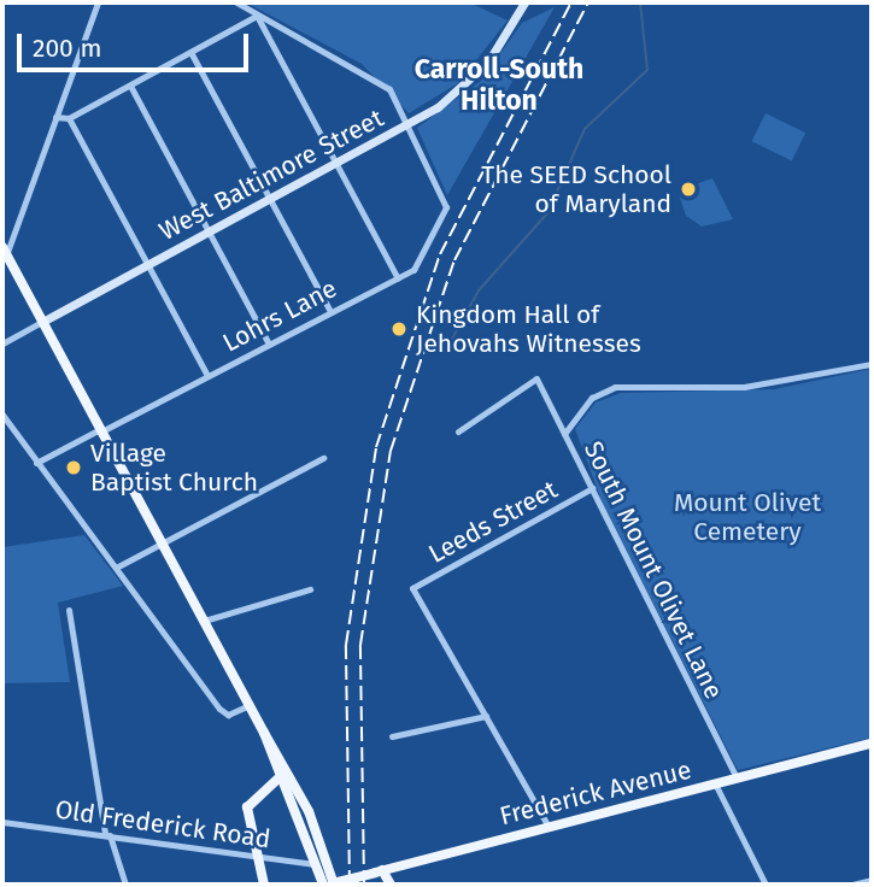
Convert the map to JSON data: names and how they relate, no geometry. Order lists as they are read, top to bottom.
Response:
{
  "streets": {
    "main road": ["West Baltimore Street", "Frederick Avenue"],
    "street": [
      "Lohrs Lane",
      "Leeds Street",
      "South Mount Olivet Lane",
      "Old Frederick Road"
    ]
  },
  "crossings": [
    ["West Baltimore Street", "Lohrs Lane"],
    ["Leeds Street", "South Mount Olivet Lane"],
    ["South Mount Olivet Lane", "Frederick Avenue"]
  ],
  "districts": ["Carroll-South Hilton"],
  "parks": ["Mount Olivet Cemetery"],
  "places": ["The SEED School of Maryland", "Kingdom Hall of Jehovahs Witnesses", "Village Baptist Church"],
  "scale_bar": "200 m"
}
